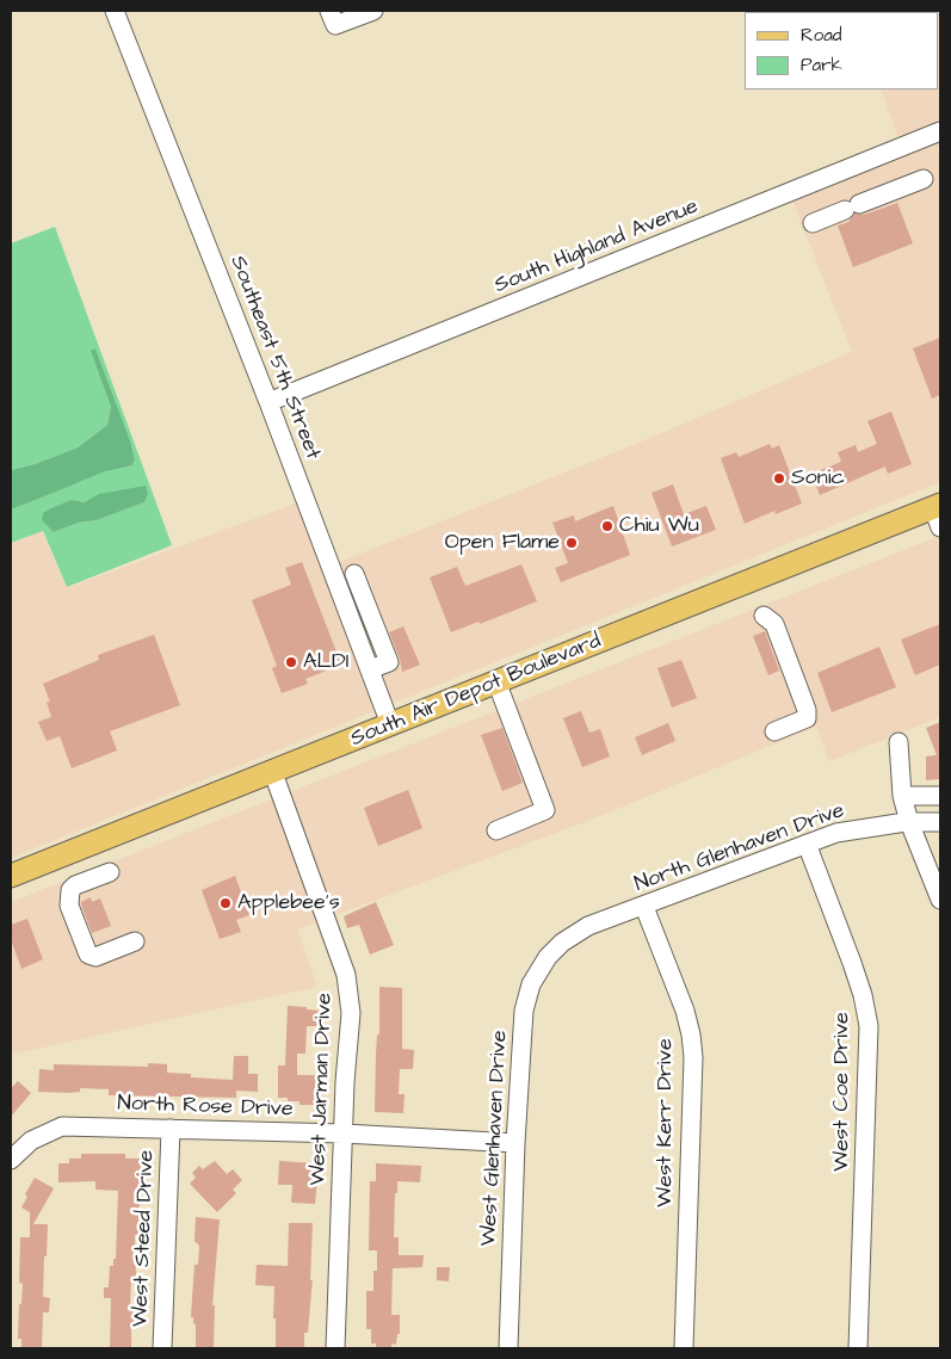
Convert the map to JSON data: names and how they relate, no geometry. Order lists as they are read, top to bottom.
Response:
{
  "streets": {
    "main road": ["South Air Depot Boulevard"],
    "street": [
      "South Highland Avenue",
      "Southeast 5th Street",
      "North Glenhaven Drive",
      "West Jarman Drive",
      "West Coe Drive",
      "North Rose Drive",
      "West Kerr Drive",
      "West Glenhaven Drive",
      "West Steed Drive"
    ]
  },
  "crossings": [
    ["South Highland Avenue", "Southeast 5th Street"],
    ["Southeast 5th Street", "South Air Depot Boulevard"],
    ["South Air Depot Boulevard", "West Jarman Drive"],
    ["North Glenhaven Drive", "West Coe Drive"],
    ["North Glenhaven Drive", "West Kerr Drive"],
    ["North Glenhaven Drive", "West Glenhaven Drive"],
    ["West Jarman Drive", "North Rose Drive"],
    ["North Rose Drive", "West Glenhaven Drive"],
    ["North Rose Drive", "West Steed Drive"]
  ],
  "places": [
    "Sonic",
    "Chiu Wu",
    "Open Flame",
    "ALDI",
    "Applebee's"
  ],
  "legend": ["Road", "Park"]
}
